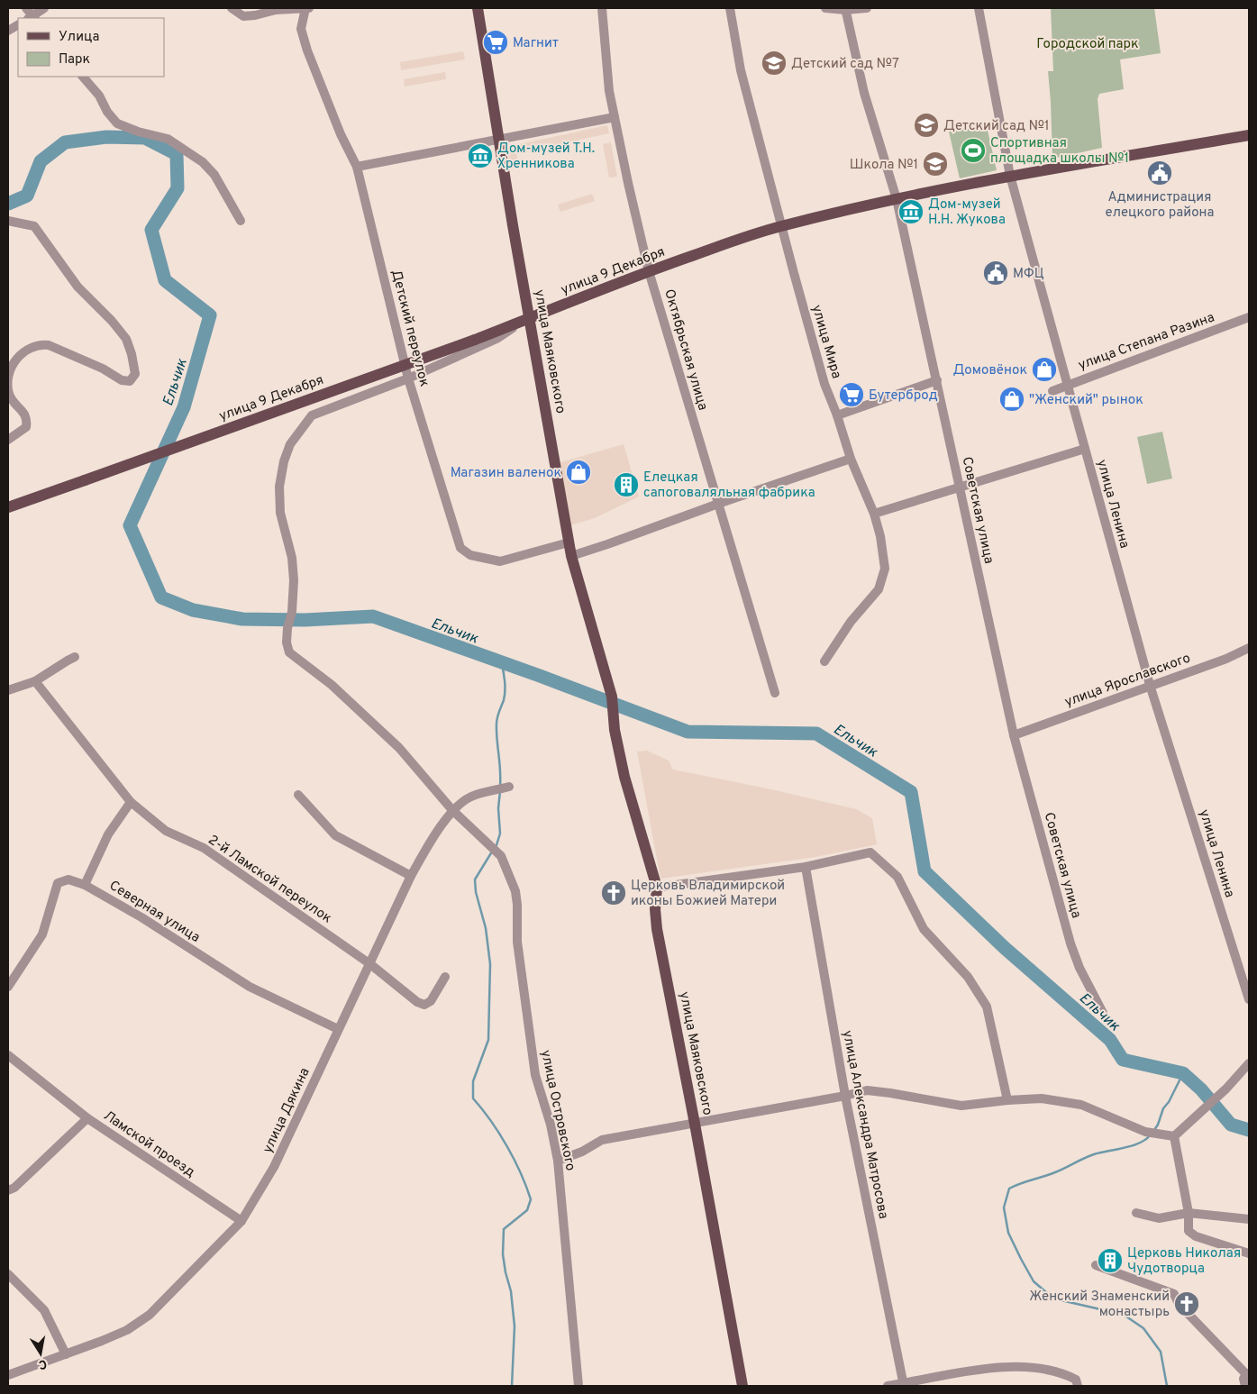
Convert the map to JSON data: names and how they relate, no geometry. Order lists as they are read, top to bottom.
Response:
{
  "streets": {
    "main road": ["улица 9 Декабря", "улица Маяковского"],
    "street": [
      "Детский переулок",
      "улица Степана Разина",
      "улица Мира",
      "Октябрьская улица",
      "улица Ленина",
      "Советская улица",
      "улица Ярославского",
      "2-й Ламской переулок",
      "Северная улица",
      "улица Дякина",
      "улица Островского",
      "улица Александра Матросова",
      "Ламской проезд"
    ]
  },
  "crossings": [
    ["улица 9 Декабря", "улица Мира"],
    ["улица 9 Декабря", "Октябрьская улица"],
    ["улица 9 Декабря", "улица Маяковского"],
    ["улица 9 Декабря", "улица Ленина"],
    ["улица 9 Декабря", "Советская улица"],
    ["улица 9 Декабря", "улица Островского"],
    ["Детский переулок", "улица Маяковского"],
    ["Детский переулок", "улица Островского"],
    ["улица Степана Разина", "улица Ленина"],
    ["улица Маяковского", "улица Островского"],
    ["улица Ленина", "улица Ярославского"],
    ["Советская улица", "улица Ярославского"],
    ["2-й Ламской переулок", "улица Дякина"],
    ["Северная улица", "улица Дякина"],
    ["улица Дякина", "улица Островского"],
    ["улица Дякина", "Ламской проезд"]
  ],
  "water": ["Ельчик"],
  "parks": ["Городской парк"],
  "places": {
    "supermarket": ["Магнит", "Бутерброд"],
    "school or university": ["Детский сад №7", "Детский сад №1", "Школа №1"],
    "sports": ["Спортивная площадка школы №1"],
    "museum": ["Дом-музей Т.Н. Хренникова", "Дом-музей Н.Н. Жукова"],
    "public building": ["Администрация елецкого района", "МФЦ"],
    "shop": ["Домовёнок", "\"Женский\" рынок", "Магазин валенок"],
    "building": ["Елецкая сапоговаляльная фабрика", "Церковь Николая Чудотворца"],
    "church": ["Церковь Владимирской иконы Божией Матери", "Женский Знаменский монастырь"]
  },
  "legend": ["Улица", "Парк"],
  "north": "bottom"
}
